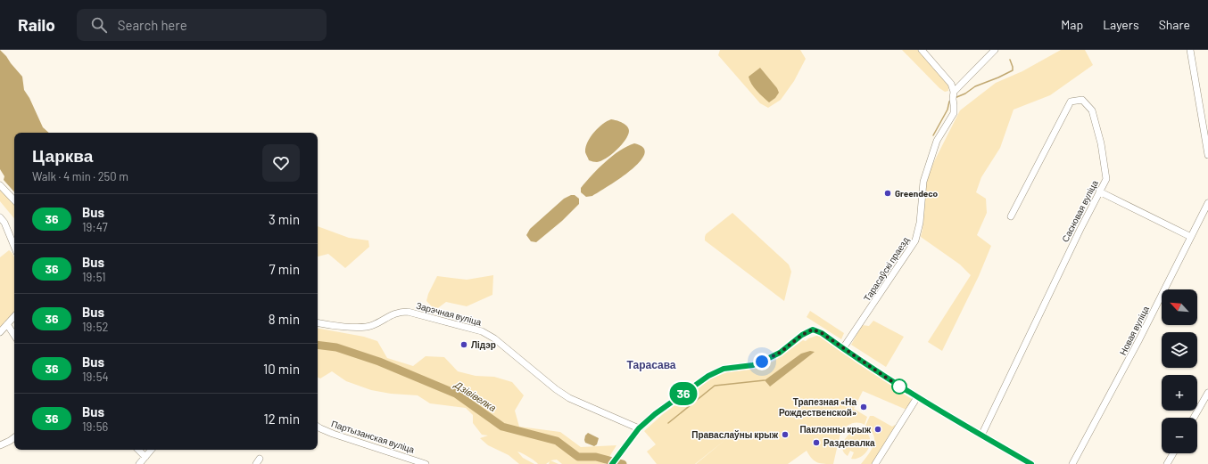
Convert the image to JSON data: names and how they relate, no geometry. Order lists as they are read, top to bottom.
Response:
{
  "streets": {
    "street": [
      "Сасновая вуліца",
      "Тарасаўскі праезд",
      "Зарэчная вуліца",
      "Новая вуліца",
      "Партызанская вуліца"
    ]
  },
  "districts": ["Тарасава"],
  "water": ["Дзівівелка"],
  "places": [
    "Greendeco",
    "Лідэр",
    "Трапезная «На Рождественской»",
    "Паклонны крыж",
    "Праваслаўны крыж",
    "Раздевалка"
  ],
  "lines": ["bus line 36"],
  "north": "top left",
  "page": {
    "header": "Railo",
    "search": "Search here",
    "nav": ["Map", "Layers", "Share"],
    "on_map": "36",
    "heading": ["Царква", "Walk · 4 min · 250 m"],
    "list": [
      {
        "mark": "36",
        "name": "Bus",
        "note": "19:47",
        "value": "3 min"
      },
      {
        "mark": "36",
        "name": "Bus",
        "note": "19:51",
        "value": "7 min"
      },
      {
        "mark": "36",
        "name": "Bus",
        "note": "19:52",
        "value": "8 min"
      },
      {
        "mark": "36",
        "name": "Bus",
        "note": "19:54",
        "value": "10 min"
      },
      {
        "mark": "36",
        "name": "Bus",
        "note": "19:56",
        "value": "12 min"
      }
    ],
    "map_buttons": ["+", "−"]
  }
}
